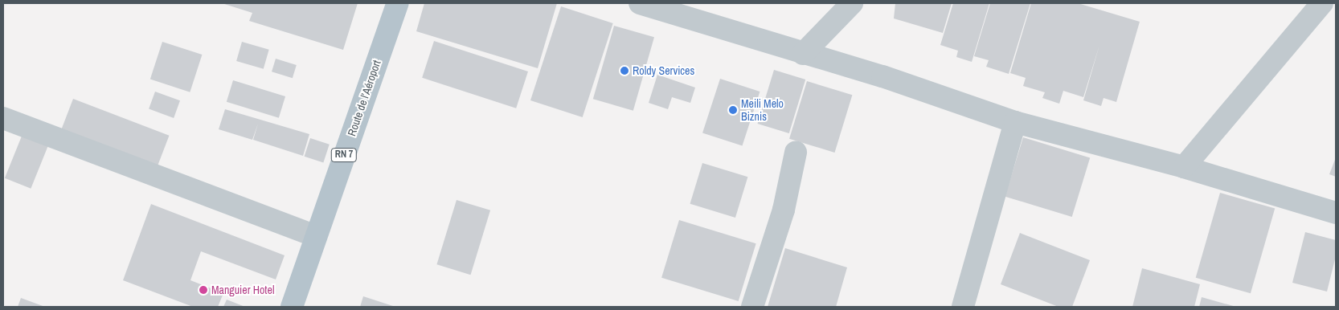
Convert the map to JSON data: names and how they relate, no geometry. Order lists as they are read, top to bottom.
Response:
{
  "streets": {
    "main road": ["Route de l’Aéroport", "RN 7"]
  },
  "places": ["Roldy Services", "Meili Melo Biznis", "Manguier Hotel"]
}
